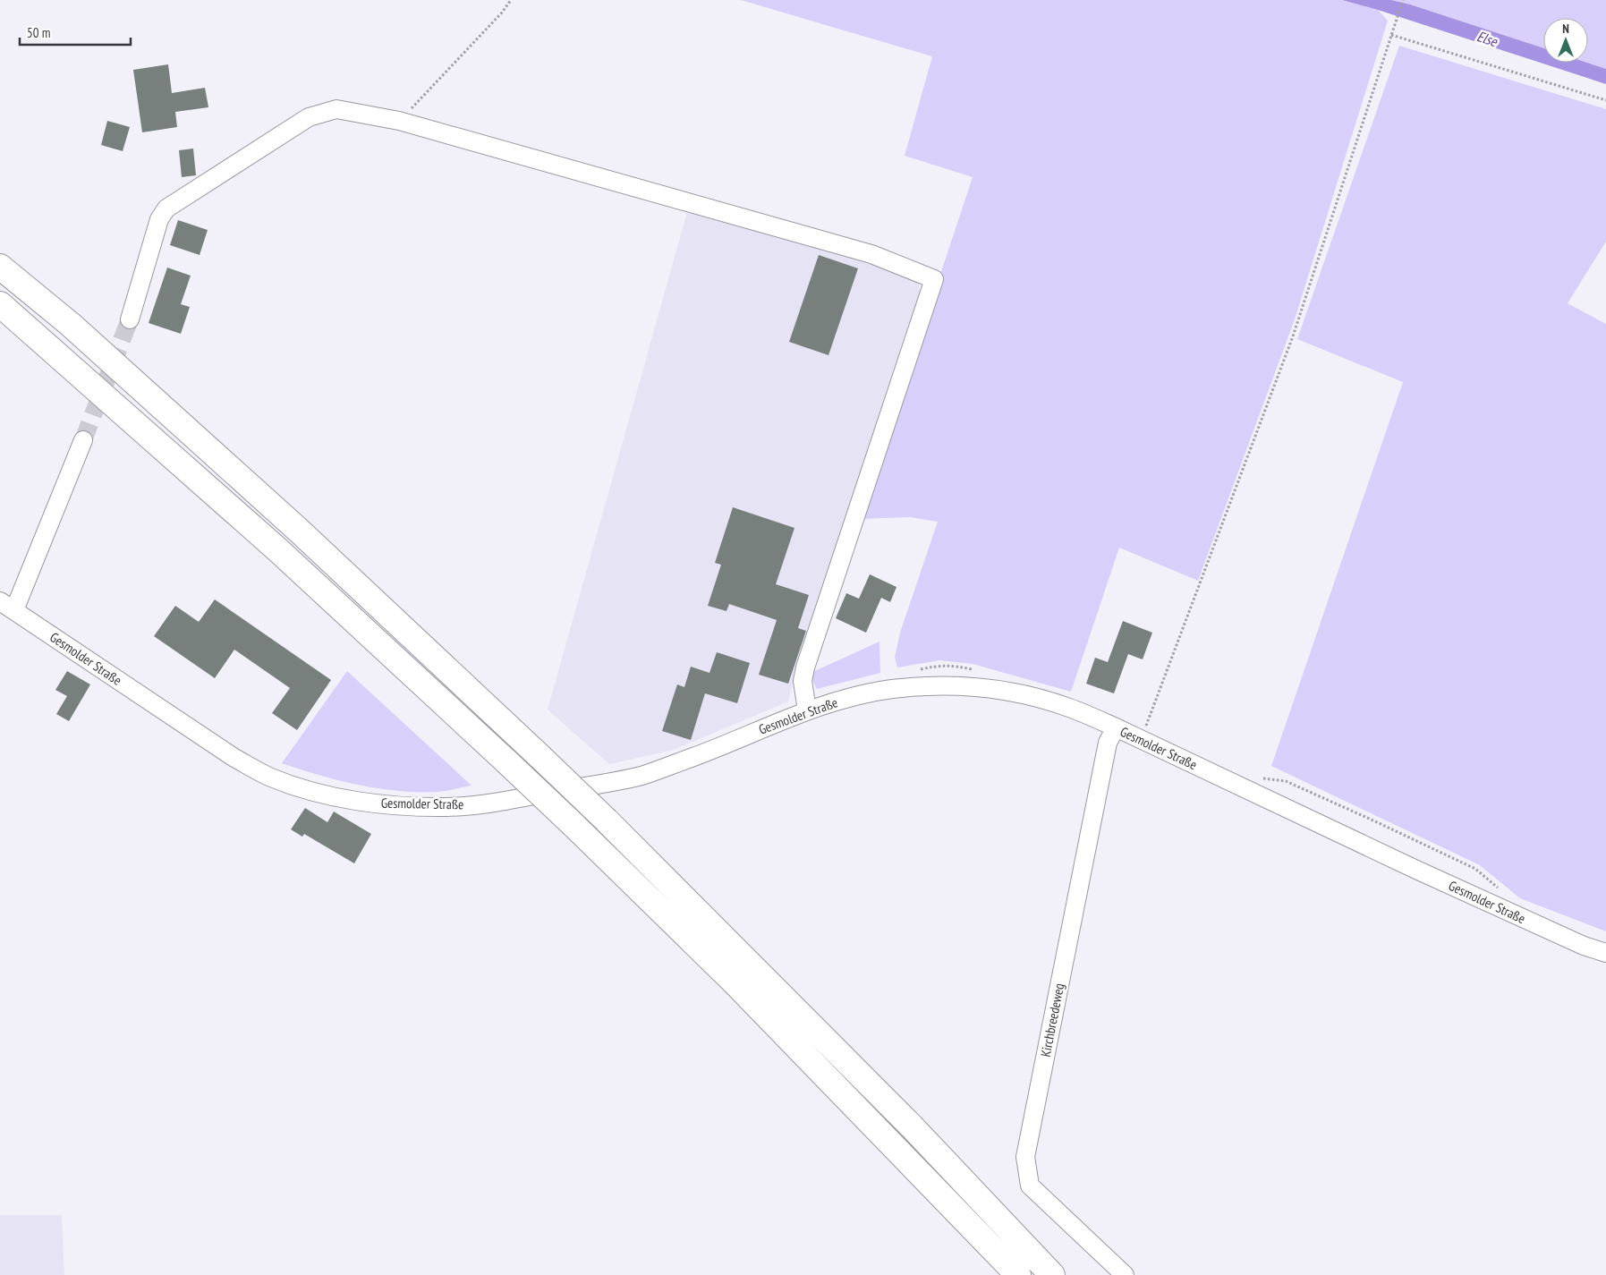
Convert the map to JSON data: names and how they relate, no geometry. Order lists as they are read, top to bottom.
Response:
{
  "streets": {
    "street": ["Gesmolder Straße", "Kirchbreedeweg"]
  },
  "crossings": [
    ["Gesmolder Straße", "Kirchbreedeweg"]
  ],
  "water": ["Else"],
  "scale_bar": "50 m",
  "north": "top"
}
